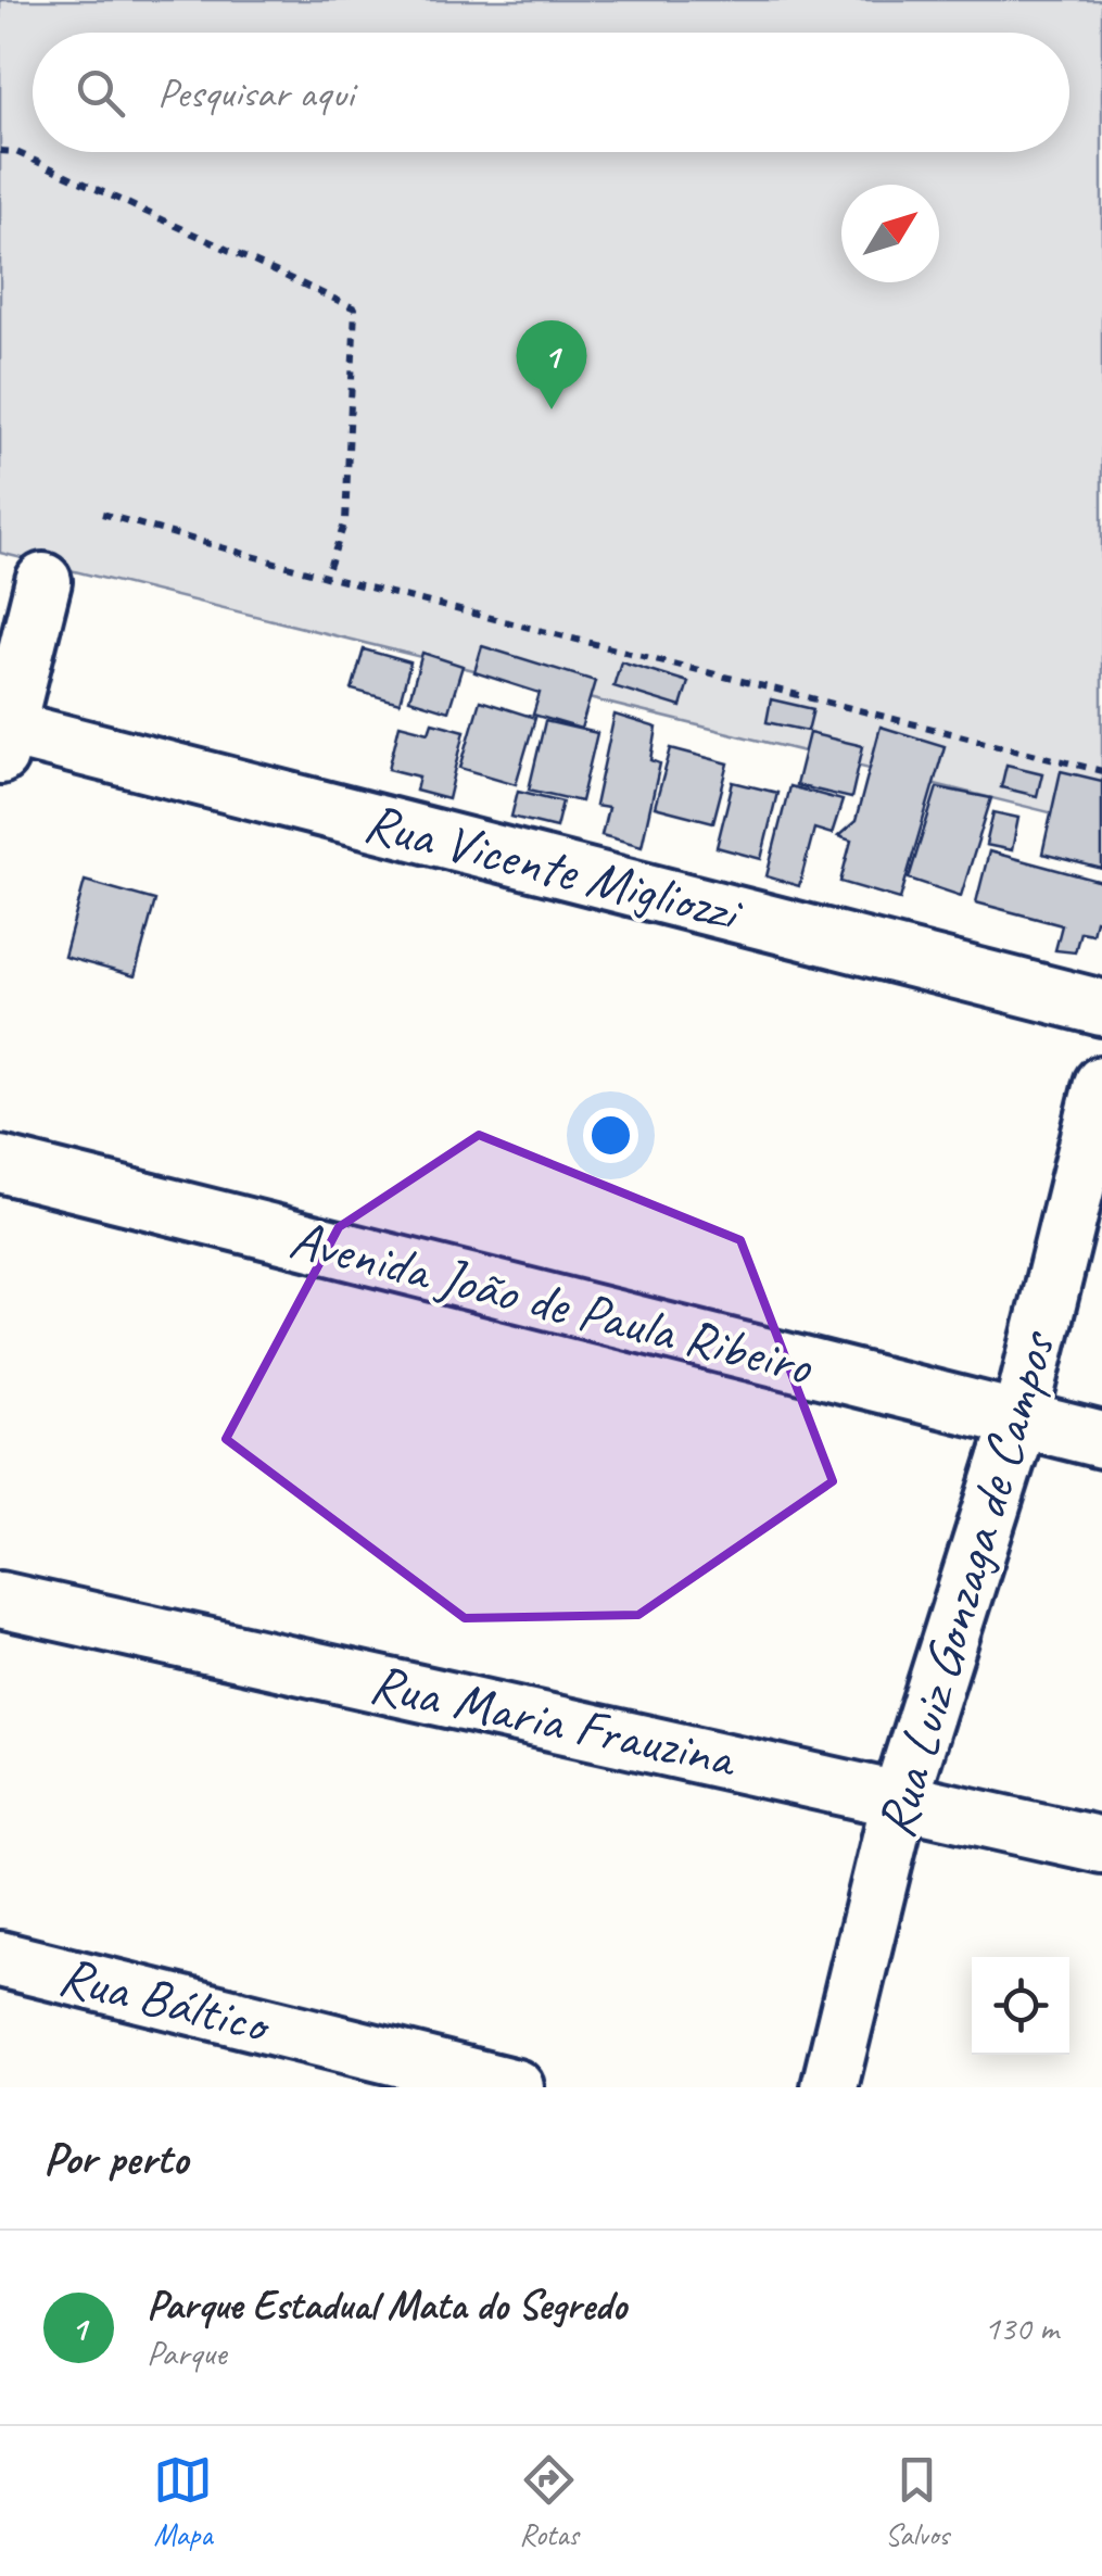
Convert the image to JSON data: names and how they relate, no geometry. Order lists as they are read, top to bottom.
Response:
{
  "streets": {
    "street": [
      "Rua Vicente Migliozzi",
      "Avenida João de Paula Ribeiro",
      "Rua Luiz Gonzaga de Campos",
      "Rua Maria Frauzina",
      "Rua Báltico"
    ]
  },
  "crossings": [
    ["Avenida João de Paula Ribeiro", "Rua Luiz Gonzaga de Campos"],
    ["Rua Luiz Gonzaga de Campos", "Rua Maria Frauzina"]
  ],
  "north": "top right",
  "page": {
    "search": "Pesquisar aqui",
    "pins": "1",
    "heading": "Por perto",
    "list": [
      {
        "mark": "1",
        "name": "Parque Estadual Mata do Segredo",
        "note": "Parque",
        "value": "130 m"
      }
    ],
    "nav": ["Mapa", "Rotas", "Salvos"]
  }
}
